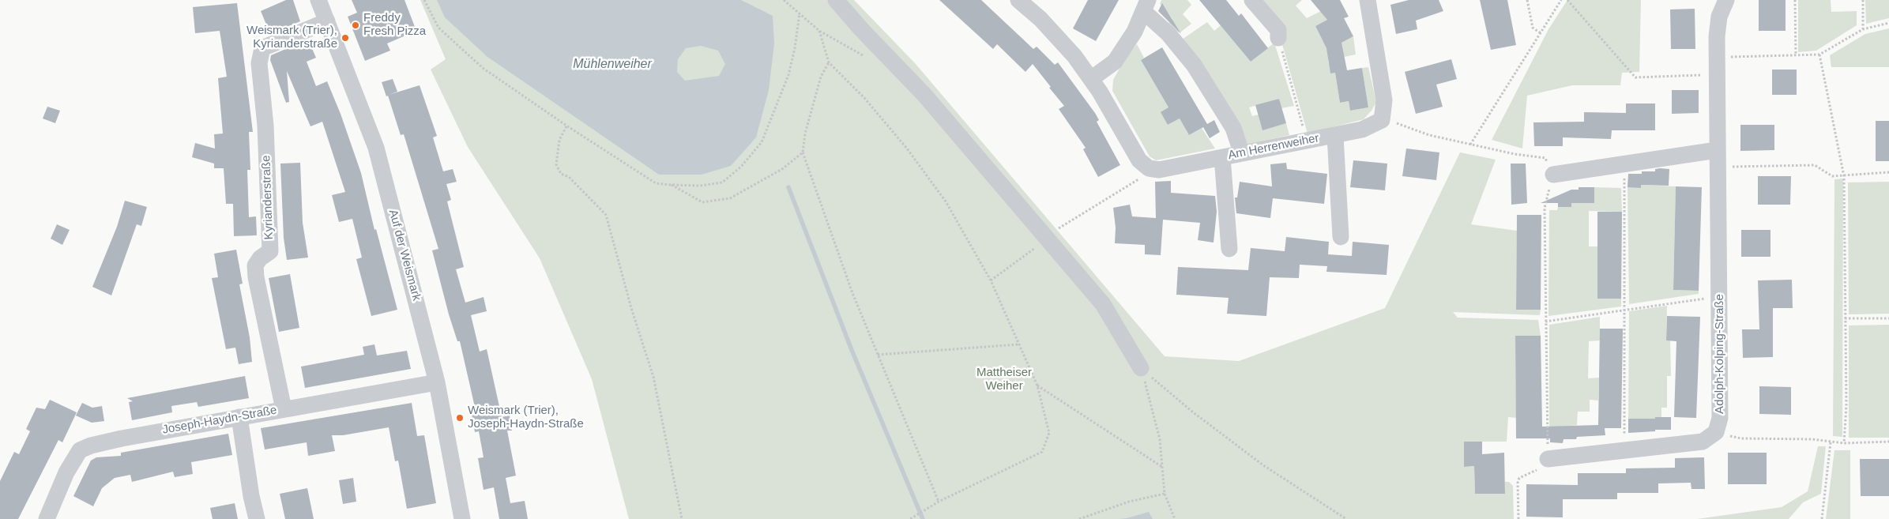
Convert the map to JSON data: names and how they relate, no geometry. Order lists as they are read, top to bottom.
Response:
{
  "streets": {
    "street": [
      "Am Herrenweiher",
      "Kyrianderstraße",
      "Auf der Weismark",
      "Adolph-Kolping-Straße",
      "Joseph-Haydn-Straße"
    ]
  },
  "crossings": [
    ["Kyrianderstraße", "Auf der Weismark"],
    ["Kyrianderstraße", "Joseph-Haydn-Straße"],
    ["Auf der Weismark", "Joseph-Haydn-Straße"]
  ],
  "water": ["Mühlenweiher"],
  "parks": ["Mattheiser Weiher"],
  "places": ["Freddy Fresh Pizza", "Weismark (Trier), Kyrianderstraße", "Weismark (Trier), Joseph-Haydn-Straße"]
}
